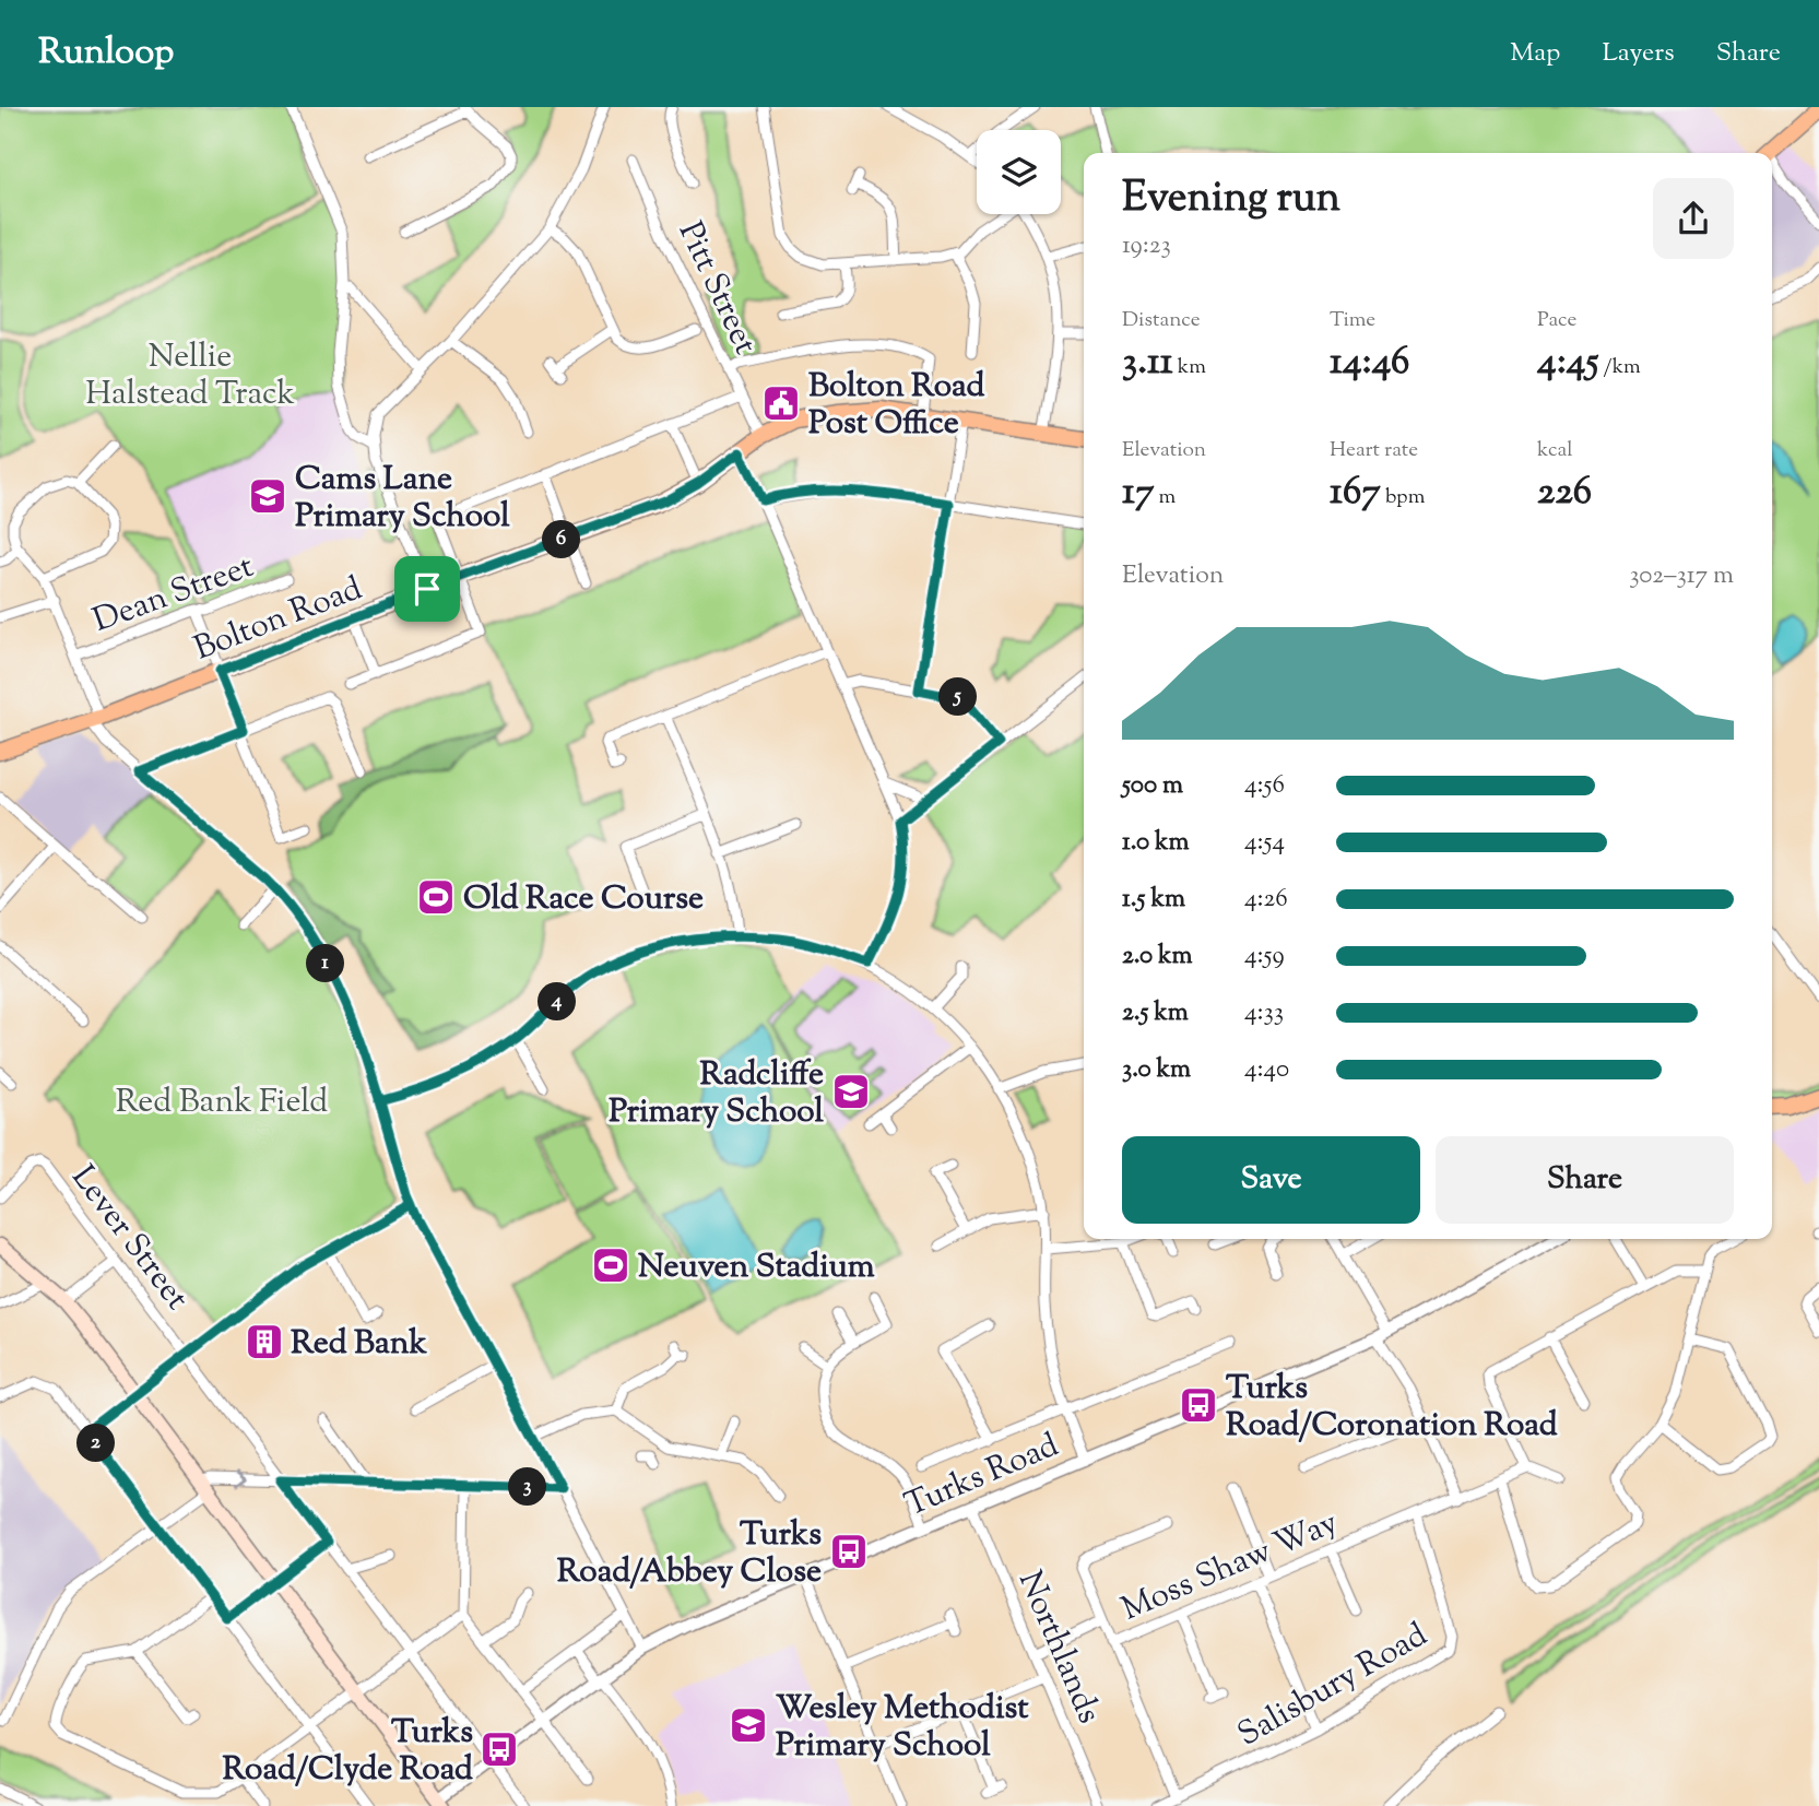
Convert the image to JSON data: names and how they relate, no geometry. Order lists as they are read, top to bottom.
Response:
{
  "streets": {
    "main road": ["Bolton Road"],
    "street": [
      "Pitt Street",
      "Dean Street",
      "Lever Street",
      "Turks Road",
      "Moss Shaw Way",
      "Northlands",
      "Salisbury Road"
    ]
  },
  "crossings": [
    ["Pitt Street", "Bolton Road"],
    ["Lever Street", "Turks Road"],
    ["Turks Road", "Northlands"],
    ["Moss Shaw Way", "Northlands"],
    ["Moss Shaw Way", "Salisbury Road"]
  ],
  "parks": ["Nellie Halstead Track", "Red Bank Field"],
  "places": {
    "public building": ["Bolton Road Post Office"],
    "school or university": ["Cams Lane Primary School", "Radcliffe Primary School", "Wesley Methodist Primary School"],
    "sports": ["Old Race Course", "Neuven Stadium"],
    "building": ["Red Bank"],
    "bus stop": ["Turks Road/Coronation Road", "Turks Road/Abbey Close", "Turks Road/Clyde Road"]
  },
  "page": {
    "header": "Runloop",
    "nav": ["Map", "Layers", "Share"],
    "heading": ["Evening run", "19:23"],
    "stats": [
      ["Distance", "3.11 km"],
      ["Time", "14:46"],
      ["Pace", "4:45 /km"],
      ["Elevation", "17 m"],
      ["Heart rate", "167 bpm"],
      ["kcal", "226"]
    ],
    "pins": [
      "6",
      "5",
      "1",
      "4",
      "2",
      "3"
    ],
    "chart": ["Elevation", "302–317 m"],
    "list": [
      {
        "name": "500 m",
        "note": "4:56"
      },
      {
        "name": "1.0 km",
        "note": "4:54"
      },
      {
        "name": "1.5 km",
        "note": "4:26"
      },
      {
        "name": "2.0 km",
        "note": "4:59"
      },
      {
        "name": "2.5 km",
        "note": "4:33"
      },
      {
        "name": "3.0 km",
        "note": "4:40"
      }
    ],
    "buttons": ["Save", "Share"]
  }
}
